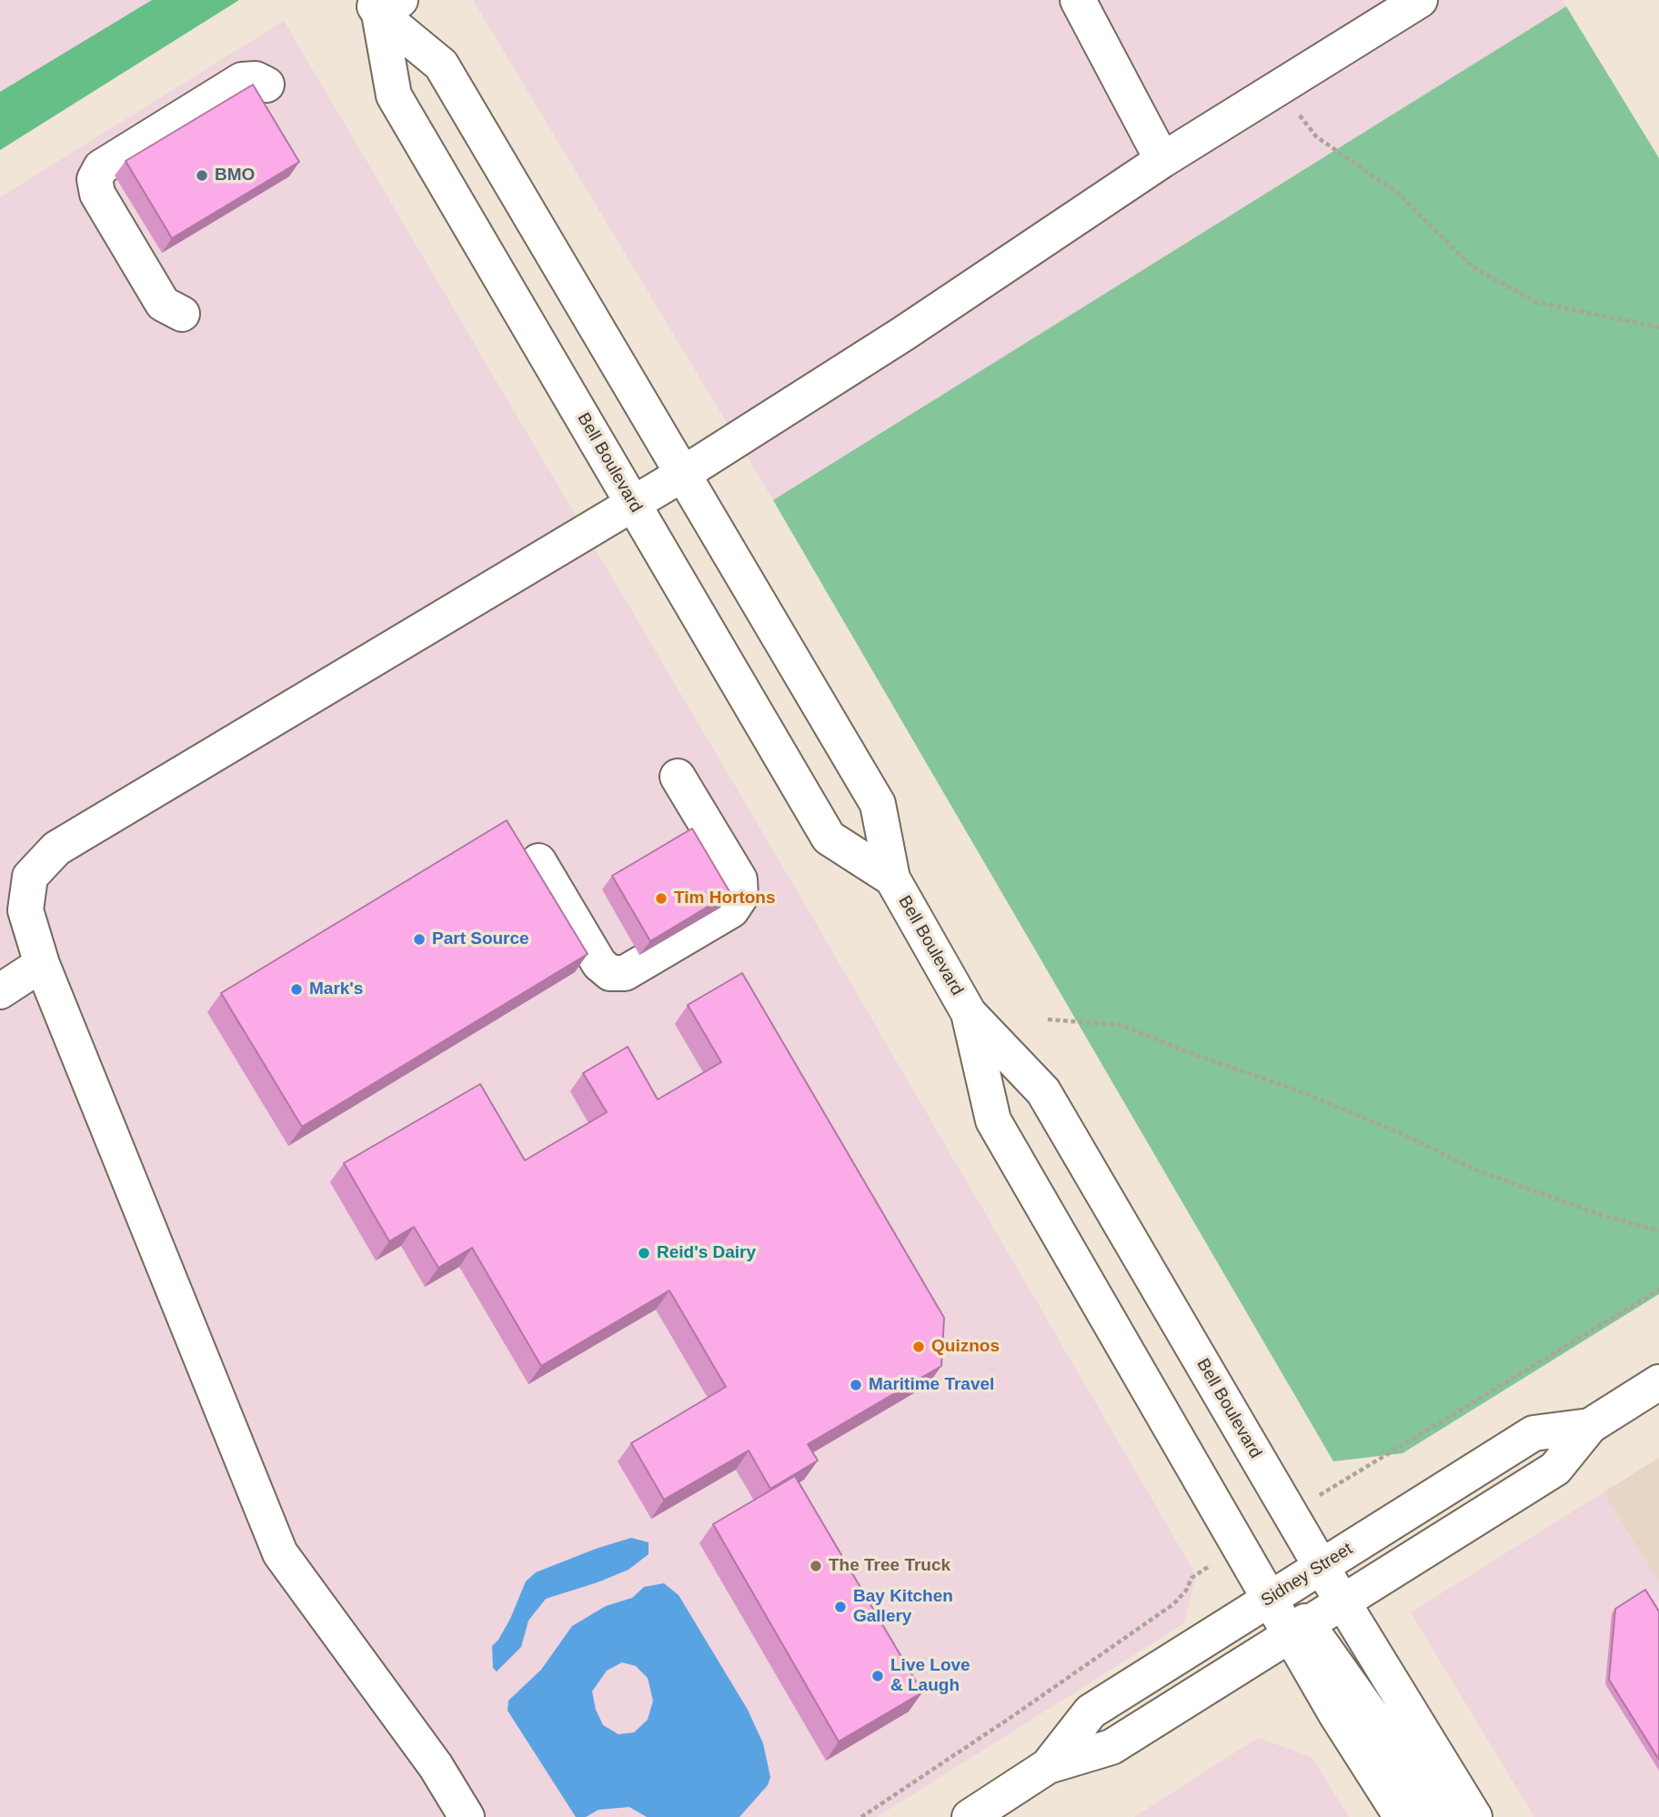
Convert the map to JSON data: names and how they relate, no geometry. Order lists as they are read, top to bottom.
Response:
{
  "streets": {
    "main road": ["Bell Boulevard", "Sidney Street"]
  },
  "crossings": [
    ["Bell Boulevard", "Sidney Street"]
  ],
  "places": [
    "BMO",
    "Tim Hortons",
    "Part Source",
    "Mark's",
    "Reid's Dairy",
    "Quiznos",
    "Maritime Travel",
    "The Tree Truck",
    "Bay Kitchen Gallery",
    "Live Love & Laugh"
  ]
}
